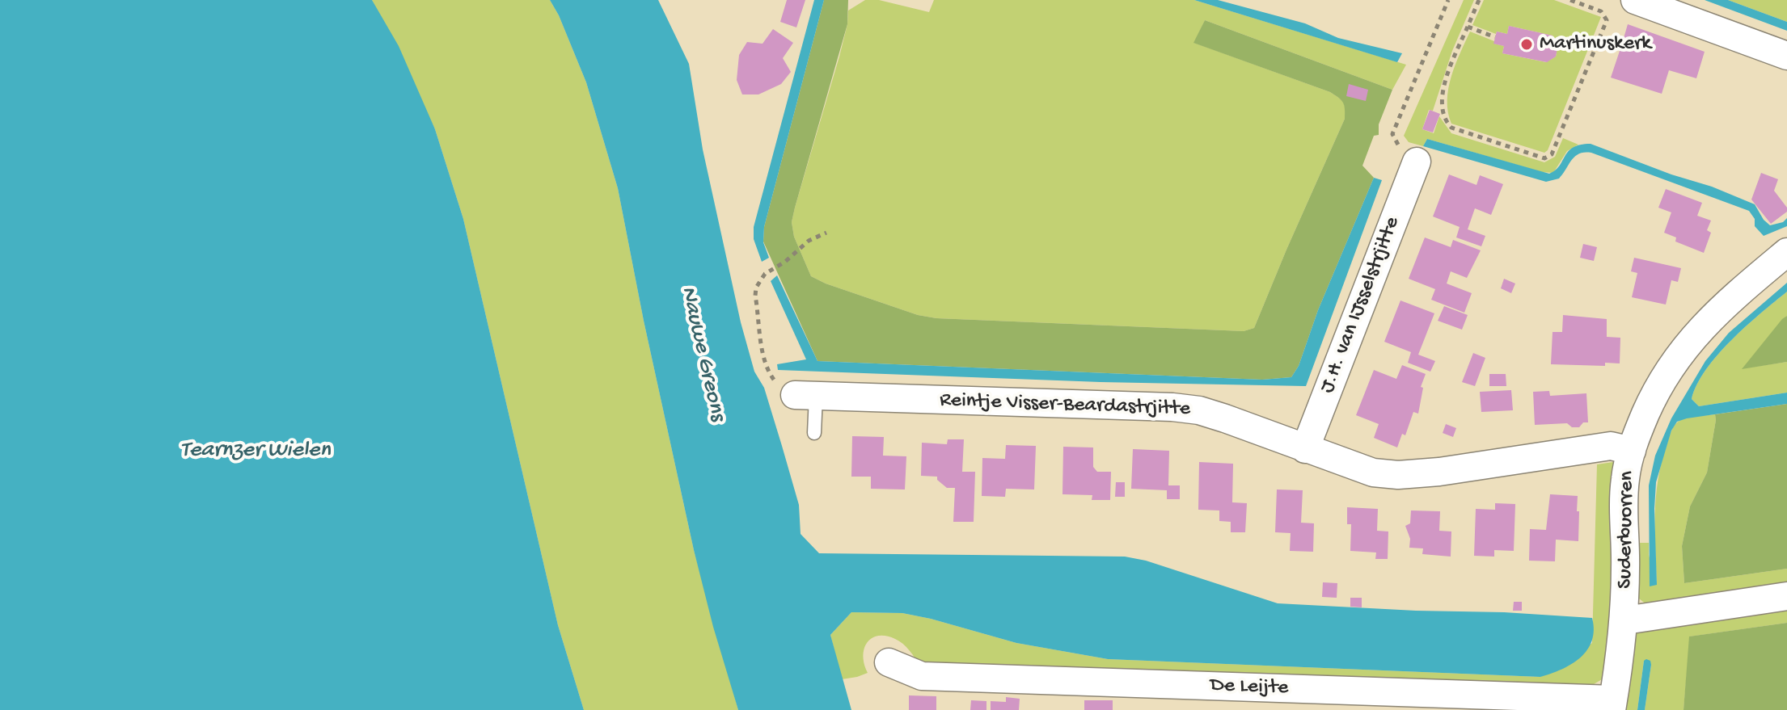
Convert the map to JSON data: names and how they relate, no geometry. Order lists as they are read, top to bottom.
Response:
{
  "streets": {
    "street": [
      "J.H. van IJsselstrjitte",
      "Reintje Visser-Beardastrjitte",
      "Suderbuorren",
      "De Leijte"
    ]
  },
  "crossings": [
    ["J.H. van IJsselstrjitte", "Reintje Visser-Beardastrjitte"],
    ["Reintje Visser-Beardastrjitte", "Suderbuorren"],
    ["Suderbuorren", "De Leijte"]
  ],
  "water": ["Nauwe Greons", "Tearnzer Wielen"],
  "places": ["Martinuskerk"]
}
